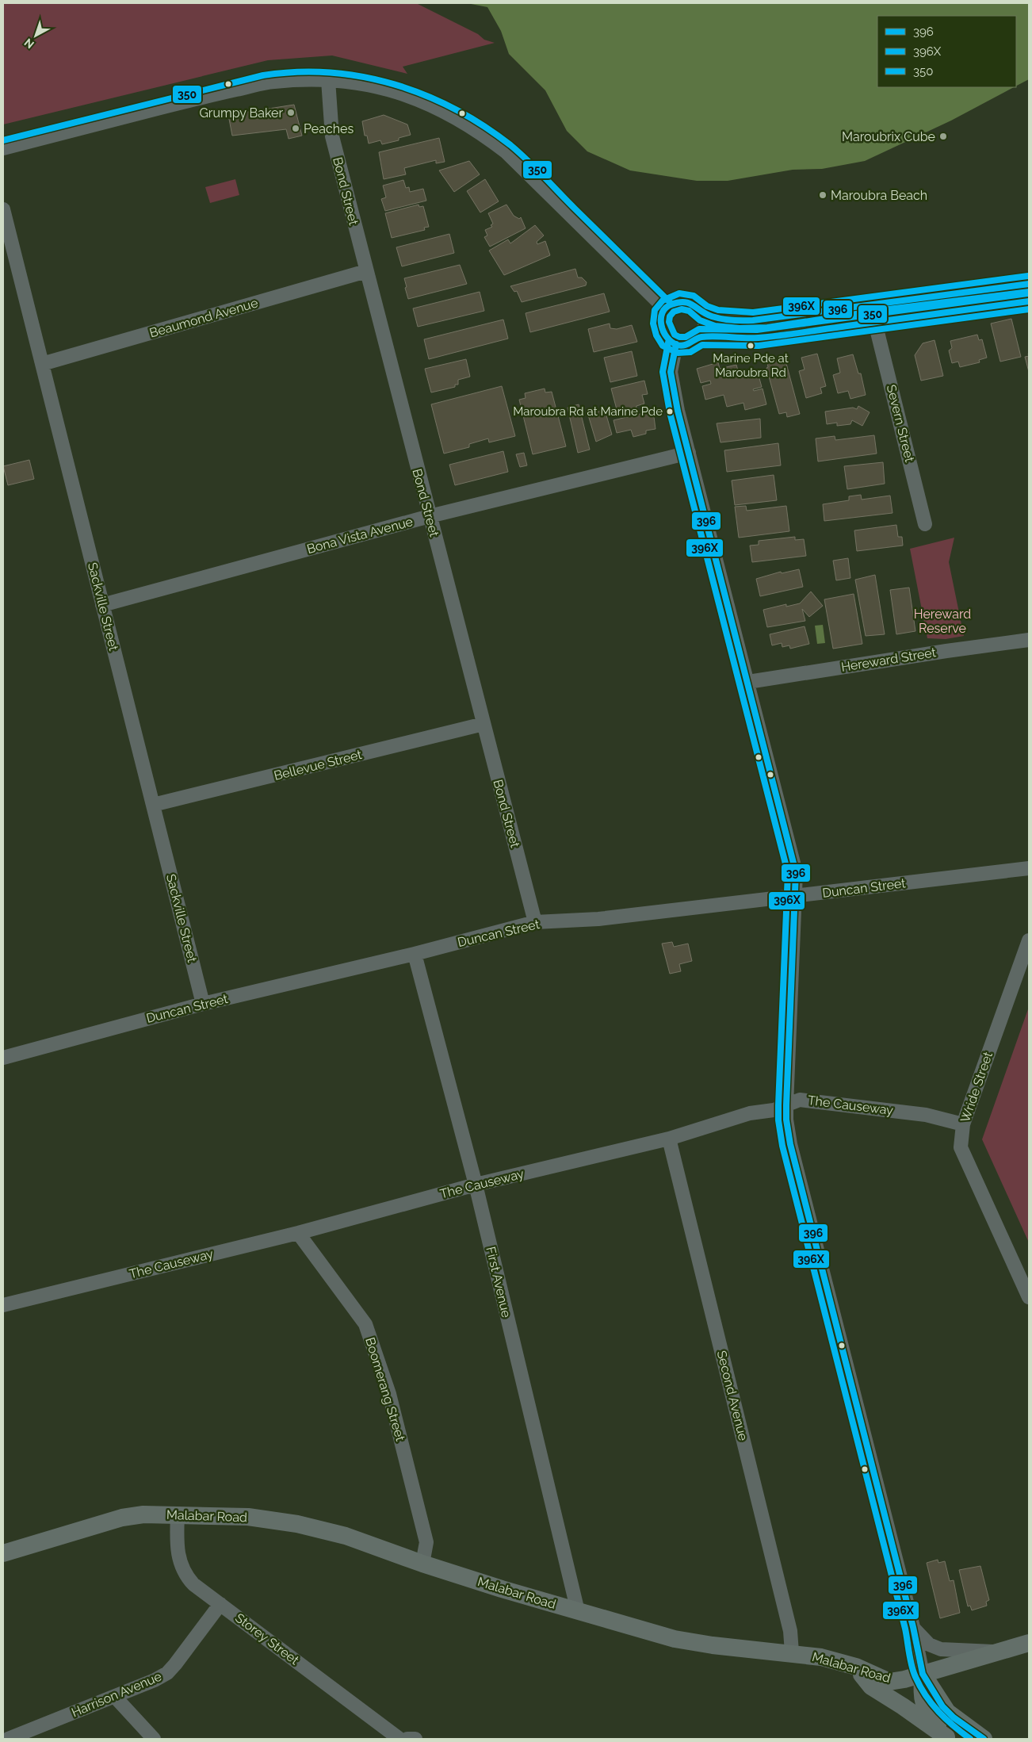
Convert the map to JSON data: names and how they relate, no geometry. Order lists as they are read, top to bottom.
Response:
{
  "streets": {
    "main road": ["Malabar Road"],
    "street": [
      "Bond Street",
      "Beaumond Avenue",
      "Severn Street",
      "Bona Vista Avenue",
      "Sackville Street",
      "Hereward Street",
      "Bellevue Street",
      "Duncan Street",
      "Wride Street",
      "The Causeway",
      "First Avenue",
      "Boomerang Street",
      "Second Avenue",
      "Storey Street",
      "Harrison Avenue"
    ]
  },
  "crossings": [
    ["Bond Street", "Beaumond Avenue"],
    ["Bond Street", "Bona Vista Avenue"],
    ["Bond Street", "Bellevue Street"],
    ["Bond Street", "Duncan Street"],
    ["Beaumond Avenue", "Sackville Street"],
    ["Bona Vista Avenue", "Sackville Street"],
    ["Sackville Street", "Bellevue Street"],
    ["Sackville Street", "Duncan Street"],
    ["Duncan Street", "First Avenue"],
    ["Wride Street", "The Causeway"],
    ["The Causeway", "First Avenue"],
    ["The Causeway", "Boomerang Street"],
    ["The Causeway", "Second Avenue"],
    ["First Avenue", "Malabar Road"],
    ["Boomerang Street", "Malabar Road"],
    ["Second Avenue", "Malabar Road"],
    ["Malabar Road", "Storey Street"],
    ["Storey Street", "Harrison Avenue"]
  ],
  "parks": ["Hereward Reserve"],
  "places": [
    "Grumpy Baker",
    "Peaches",
    "Maroubrix Cube",
    "Maroubra Beach",
    "Marine Pde at Maroubra Rd",
    "Maroubra Rd at Marine Pde"
  ],
  "lines": ["transit line 350", "transit line 396X", "transit line 396"],
  "legend": ["396", "396X", "350"],
  "north": "bottom left"
}
